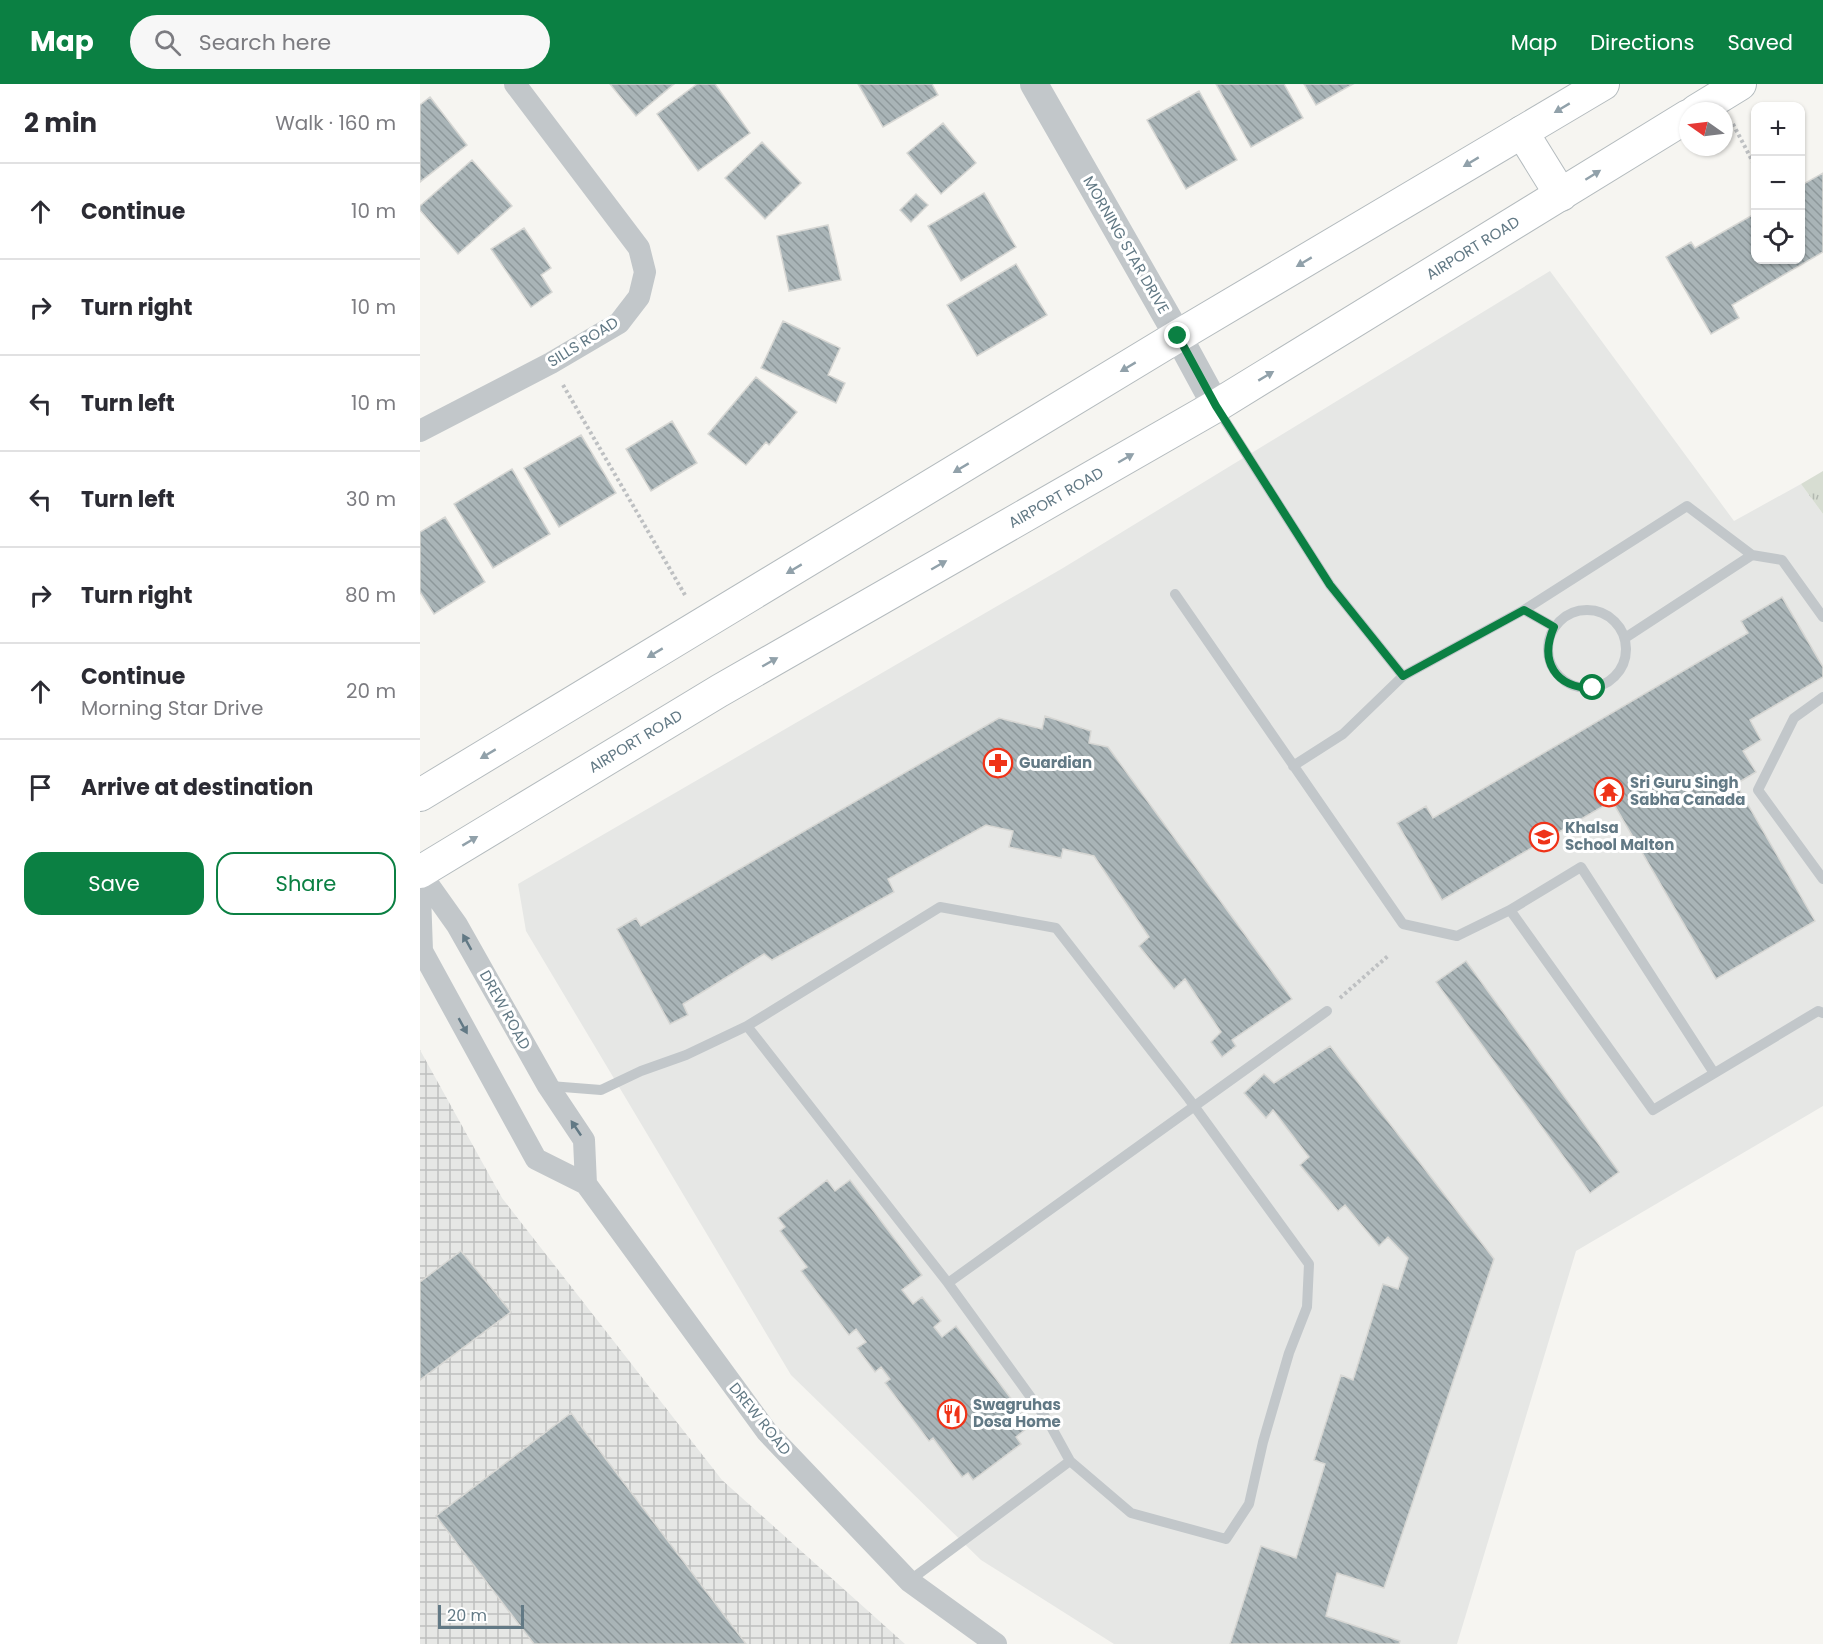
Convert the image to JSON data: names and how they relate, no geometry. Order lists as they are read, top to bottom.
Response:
{
  "streets": {
    "main road": ["AIRPORT ROAD"],
    "street": ["MORNING STAR DRIVE", "SILLS ROAD", "DREW ROAD"]
  },
  "crossings": [
    ["MORNING STAR DRIVE", "AIRPORT ROAD"],
    ["AIRPORT ROAD", "DREW ROAD"]
  ],
  "places": {
    "pharmacy": ["Guardian"],
    "temple": ["Sri Guru Singh Sabha Canada"],
    "school or university": ["Khalsa School Malton"],
    "restaurant": ["Swagruhas Dosa Home"]
  },
  "scale_bar": "20 m",
  "north": "left",
  "page": {
    "header": "Map",
    "search": "Search here",
    "nav": ["Map", "Directions", "Saved"],
    "heading": ["2 min", "Walk · 160 m"],
    "map_buttons": ["+", "−"],
    "list": [
      ["Continue", "10 m"],
      ["Turn right", "10 m"],
      ["Turn left", "10 m"],
      ["Turn left", "30 m"],
      ["Turn right", "80 m"],
      ["Continue", "Morning Star Drive", "20 m"],
      "Arrive at destination"
    ],
    "buttons": ["Save", "Share"],
    "scale": "20 m"
  }
}
